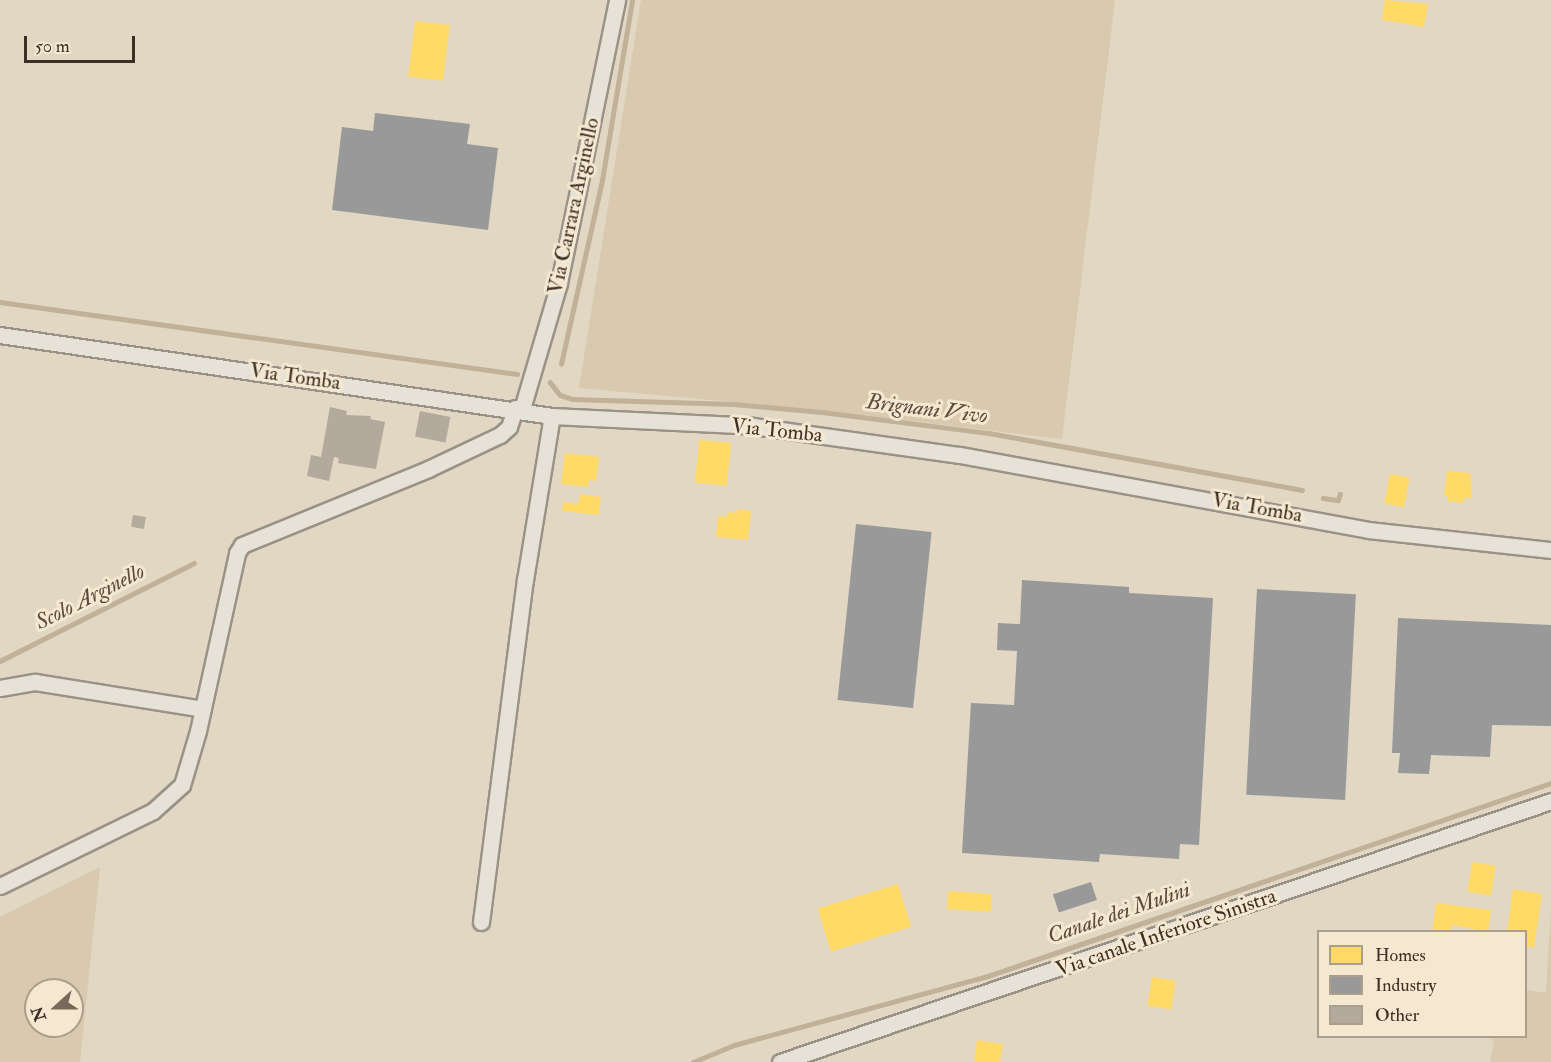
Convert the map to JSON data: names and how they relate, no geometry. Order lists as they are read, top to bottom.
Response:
{
  "streets": {
    "street": ["Via Carrara Arginello", "Via Tomba", "Via canale Inferiore Sinistra"]
  },
  "crossings": [
    ["Via Carrara Arginello", "Via Tomba"]
  ],
  "water": ["Brignani Vivo", "Scolo Arginello", "Canale dei Mulini"],
  "legend": ["Homes", "Industry", "Other"],
  "scale_bar": "50 m",
  "north": "left"
}
